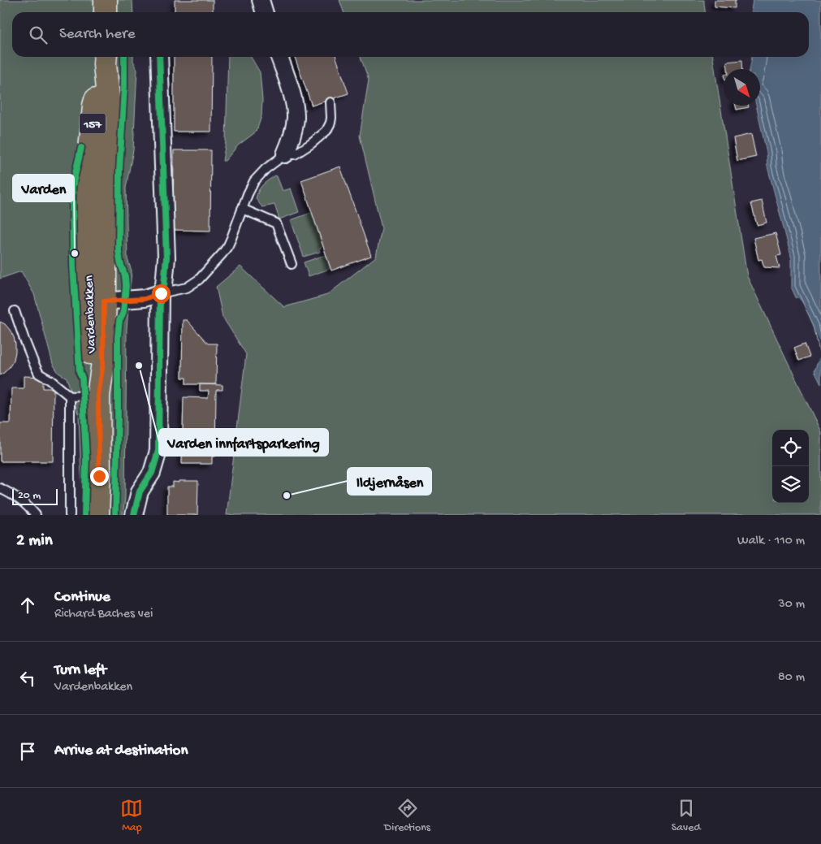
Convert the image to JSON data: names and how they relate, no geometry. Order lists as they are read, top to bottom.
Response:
{
  "streets": {
    "main road": ["157", "Vardenbakken"]
  },
  "places": ["Varden", "Varden innfartsparkering", "Ildjernåsen"],
  "scale_bar": "20 m",
  "north": "bottom right",
  "page": {
    "search": "Search here",
    "scale": "20 m",
    "heading": ["2 min", "Walk · 110 m"],
    "list": [
      ["Continue", "Richard Baches vei", "30 m"],
      ["Turn left", "Vardenbakken", "80 m"],
      "Arrive at destination"
    ],
    "nav": ["Map", "Directions", "Saved"]
  }
}
